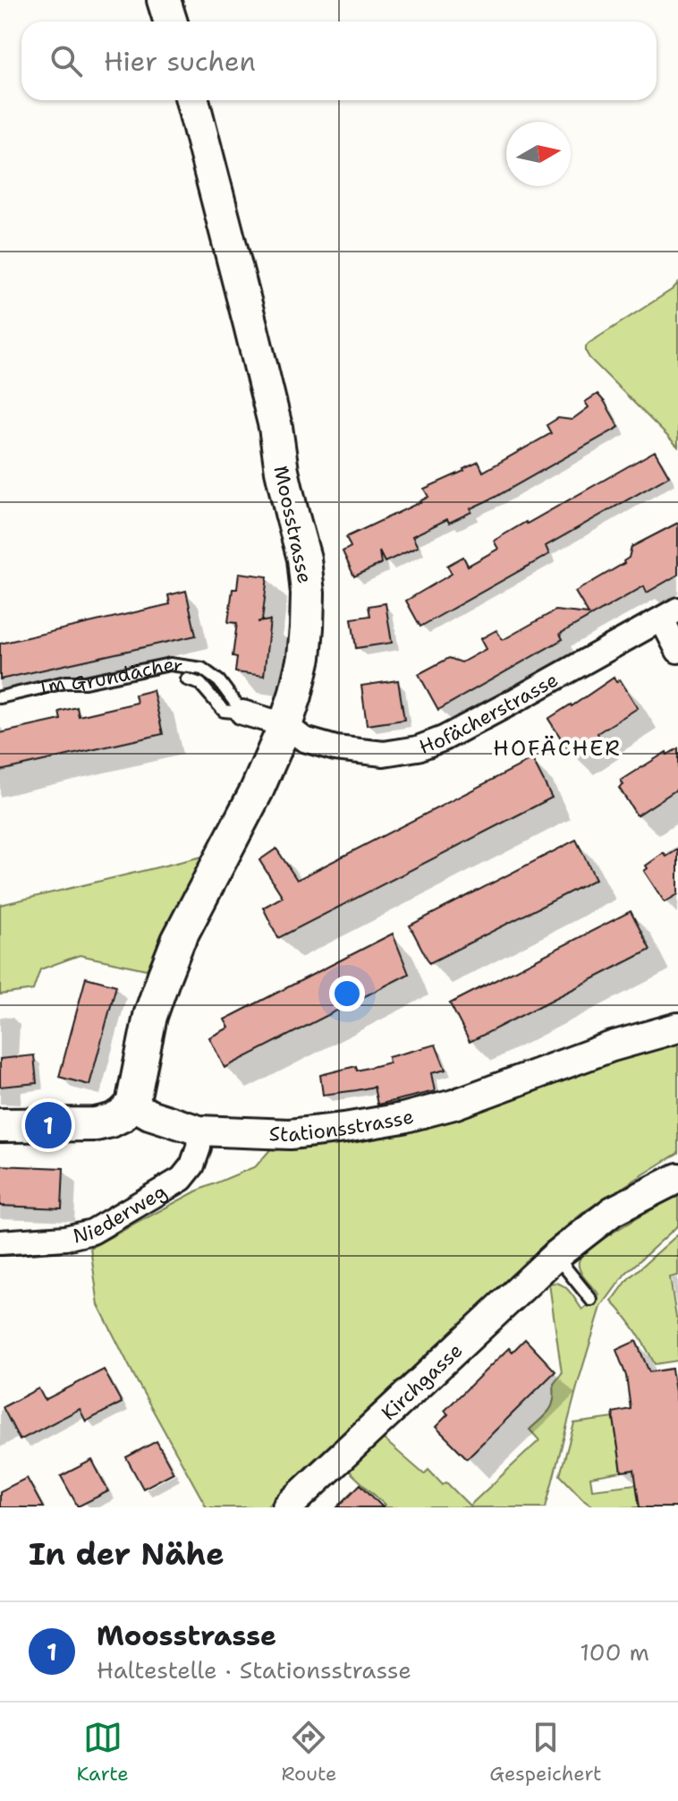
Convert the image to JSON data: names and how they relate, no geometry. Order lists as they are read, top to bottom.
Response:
{
  "streets": {
    "main road": ["Moosstrasse"],
    "street": [
      "Hofächerstrasse",
      "Stationsstrasse",
      "Niederweg",
      "Kirchgasse"
    ],
    "lane": ["Im Grundächer"]
  },
  "crossings": [
    ["Moosstrasse", "Hofächerstrasse"],
    ["Moosstrasse", "Stationsstrasse"],
    ["Stationsstrasse", "Niederweg"]
  ],
  "districts": ["HOFÄCHER"],
  "north": "right",
  "page": {
    "search": "Hier suchen",
    "pins": "1",
    "heading": "In der Nähe",
    "list": [
      {
        "mark": "1",
        "name": "Moosstrasse",
        "note": "Haltestelle · Stationsstrasse",
        "value": "100 m"
      }
    ],
    "nav": ["Karte", "Route", "Gespeichert"]
  }
}
